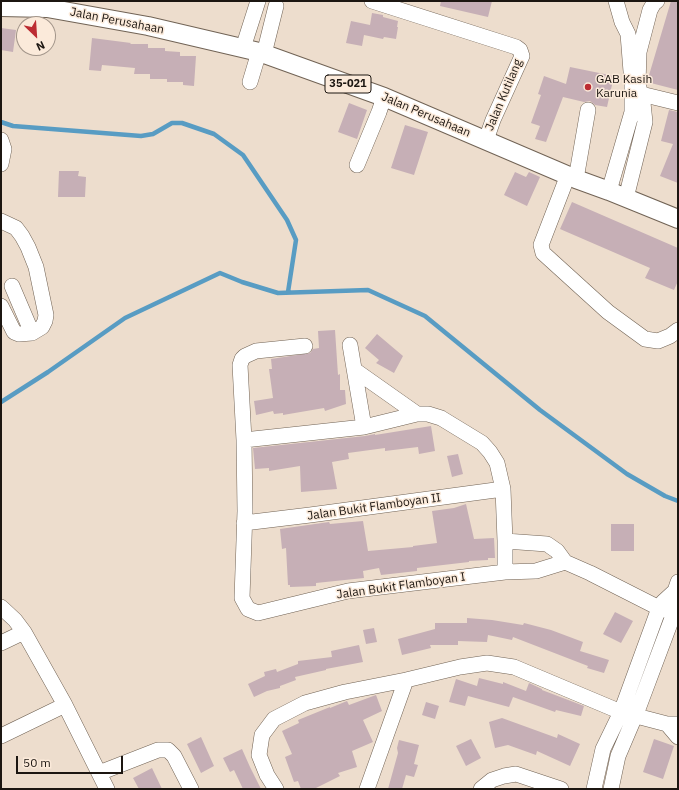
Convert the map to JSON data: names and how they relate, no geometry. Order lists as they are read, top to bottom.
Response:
{
  "streets": {
    "main road": ["Jalan Perusahaan", "35-021"],
    "street": ["Jalan Kutilang", "Jalan Bukit Flamboyan II", "Jalan Bukit Flamboyan I"]
  },
  "crossings": [
    ["Jalan Perusahaan", "Jalan Kutilang"],
    ["Jalan Bukit Flamboyan II", "Jalan Bukit Flamboyan I"]
  ],
  "places": ["GAB Kasih Karunia"],
  "scale_bar": "50 m",
  "north": "bottom right"
}
